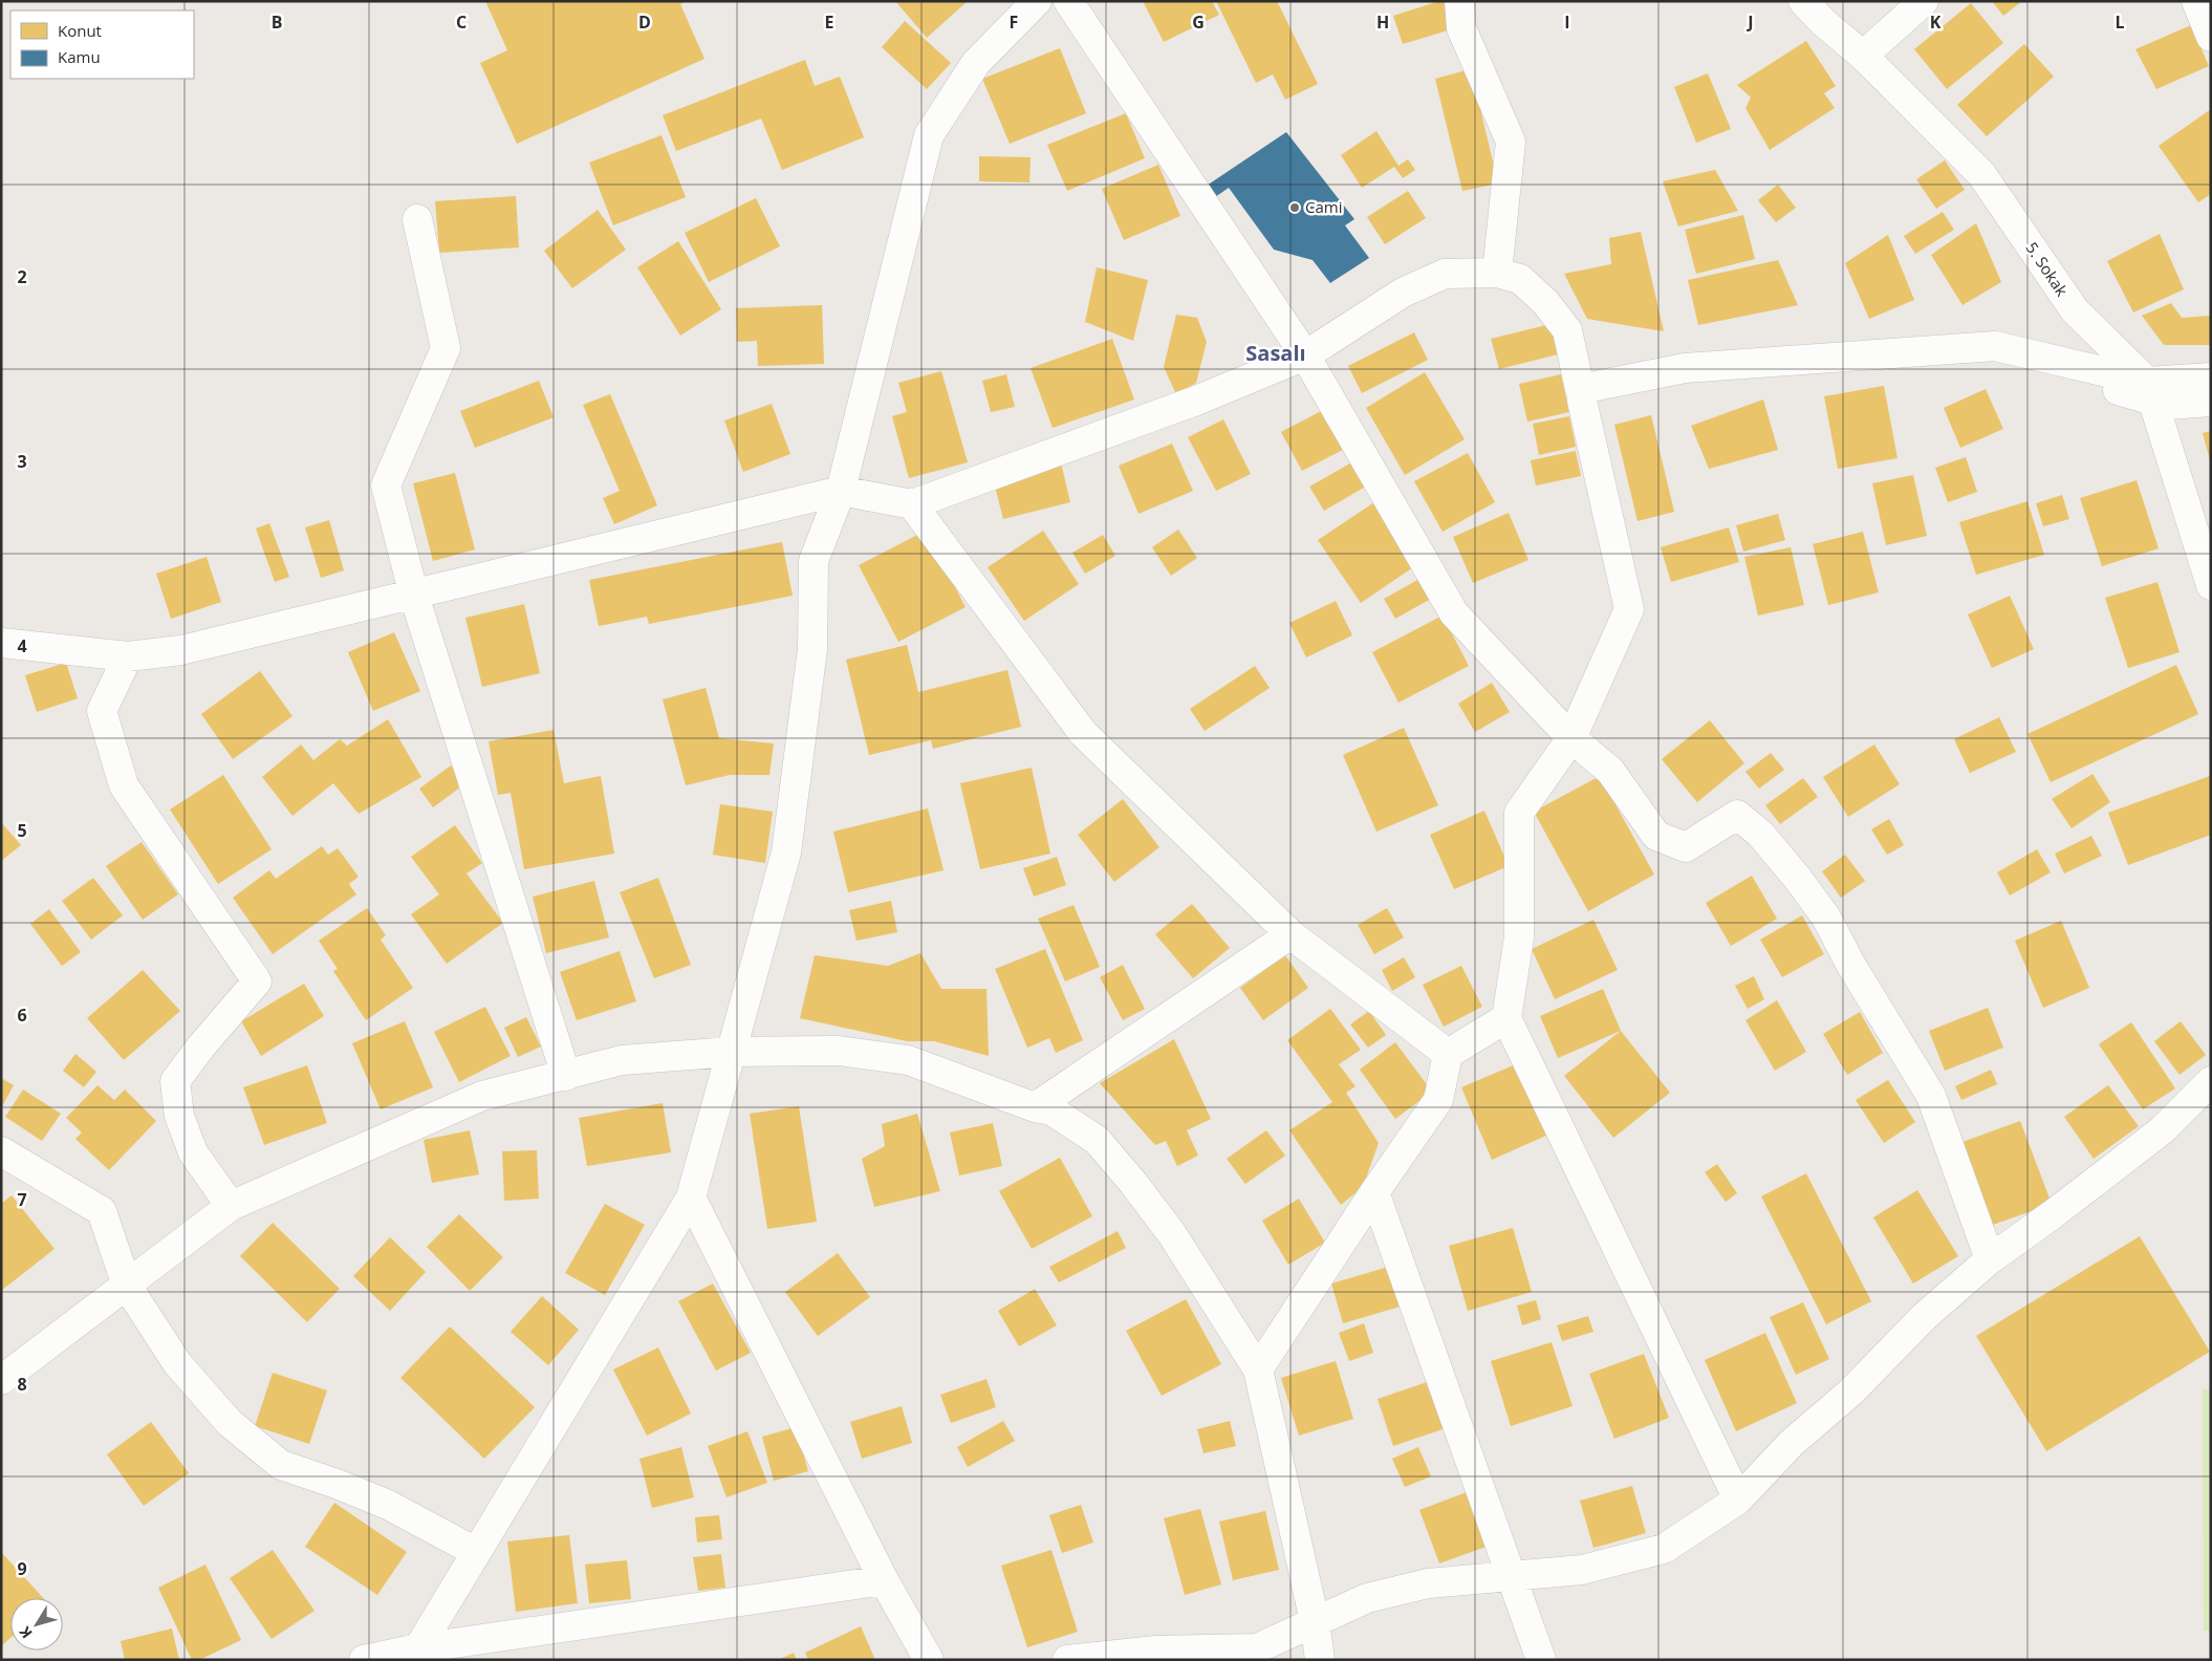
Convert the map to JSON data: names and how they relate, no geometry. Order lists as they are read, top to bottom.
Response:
{
  "streets": {
    "street": ["5. Sokak"]
  },
  "districts": ["Sasalı"],
  "places": ["Cami"],
  "legend": ["Konut", "Kamu"],
  "north": "bottom left",
  "grid": {
    "columns": [
      "B",
      "C",
      "D",
      "E",
      "F",
      "G",
      "H",
      "I",
      "J",
      "K",
      "L"
    ],
    "rows": [
      "2",
      "3",
      "4",
      "5",
      "6",
      "7",
      "8",
      "9"
    ]
  }
}
